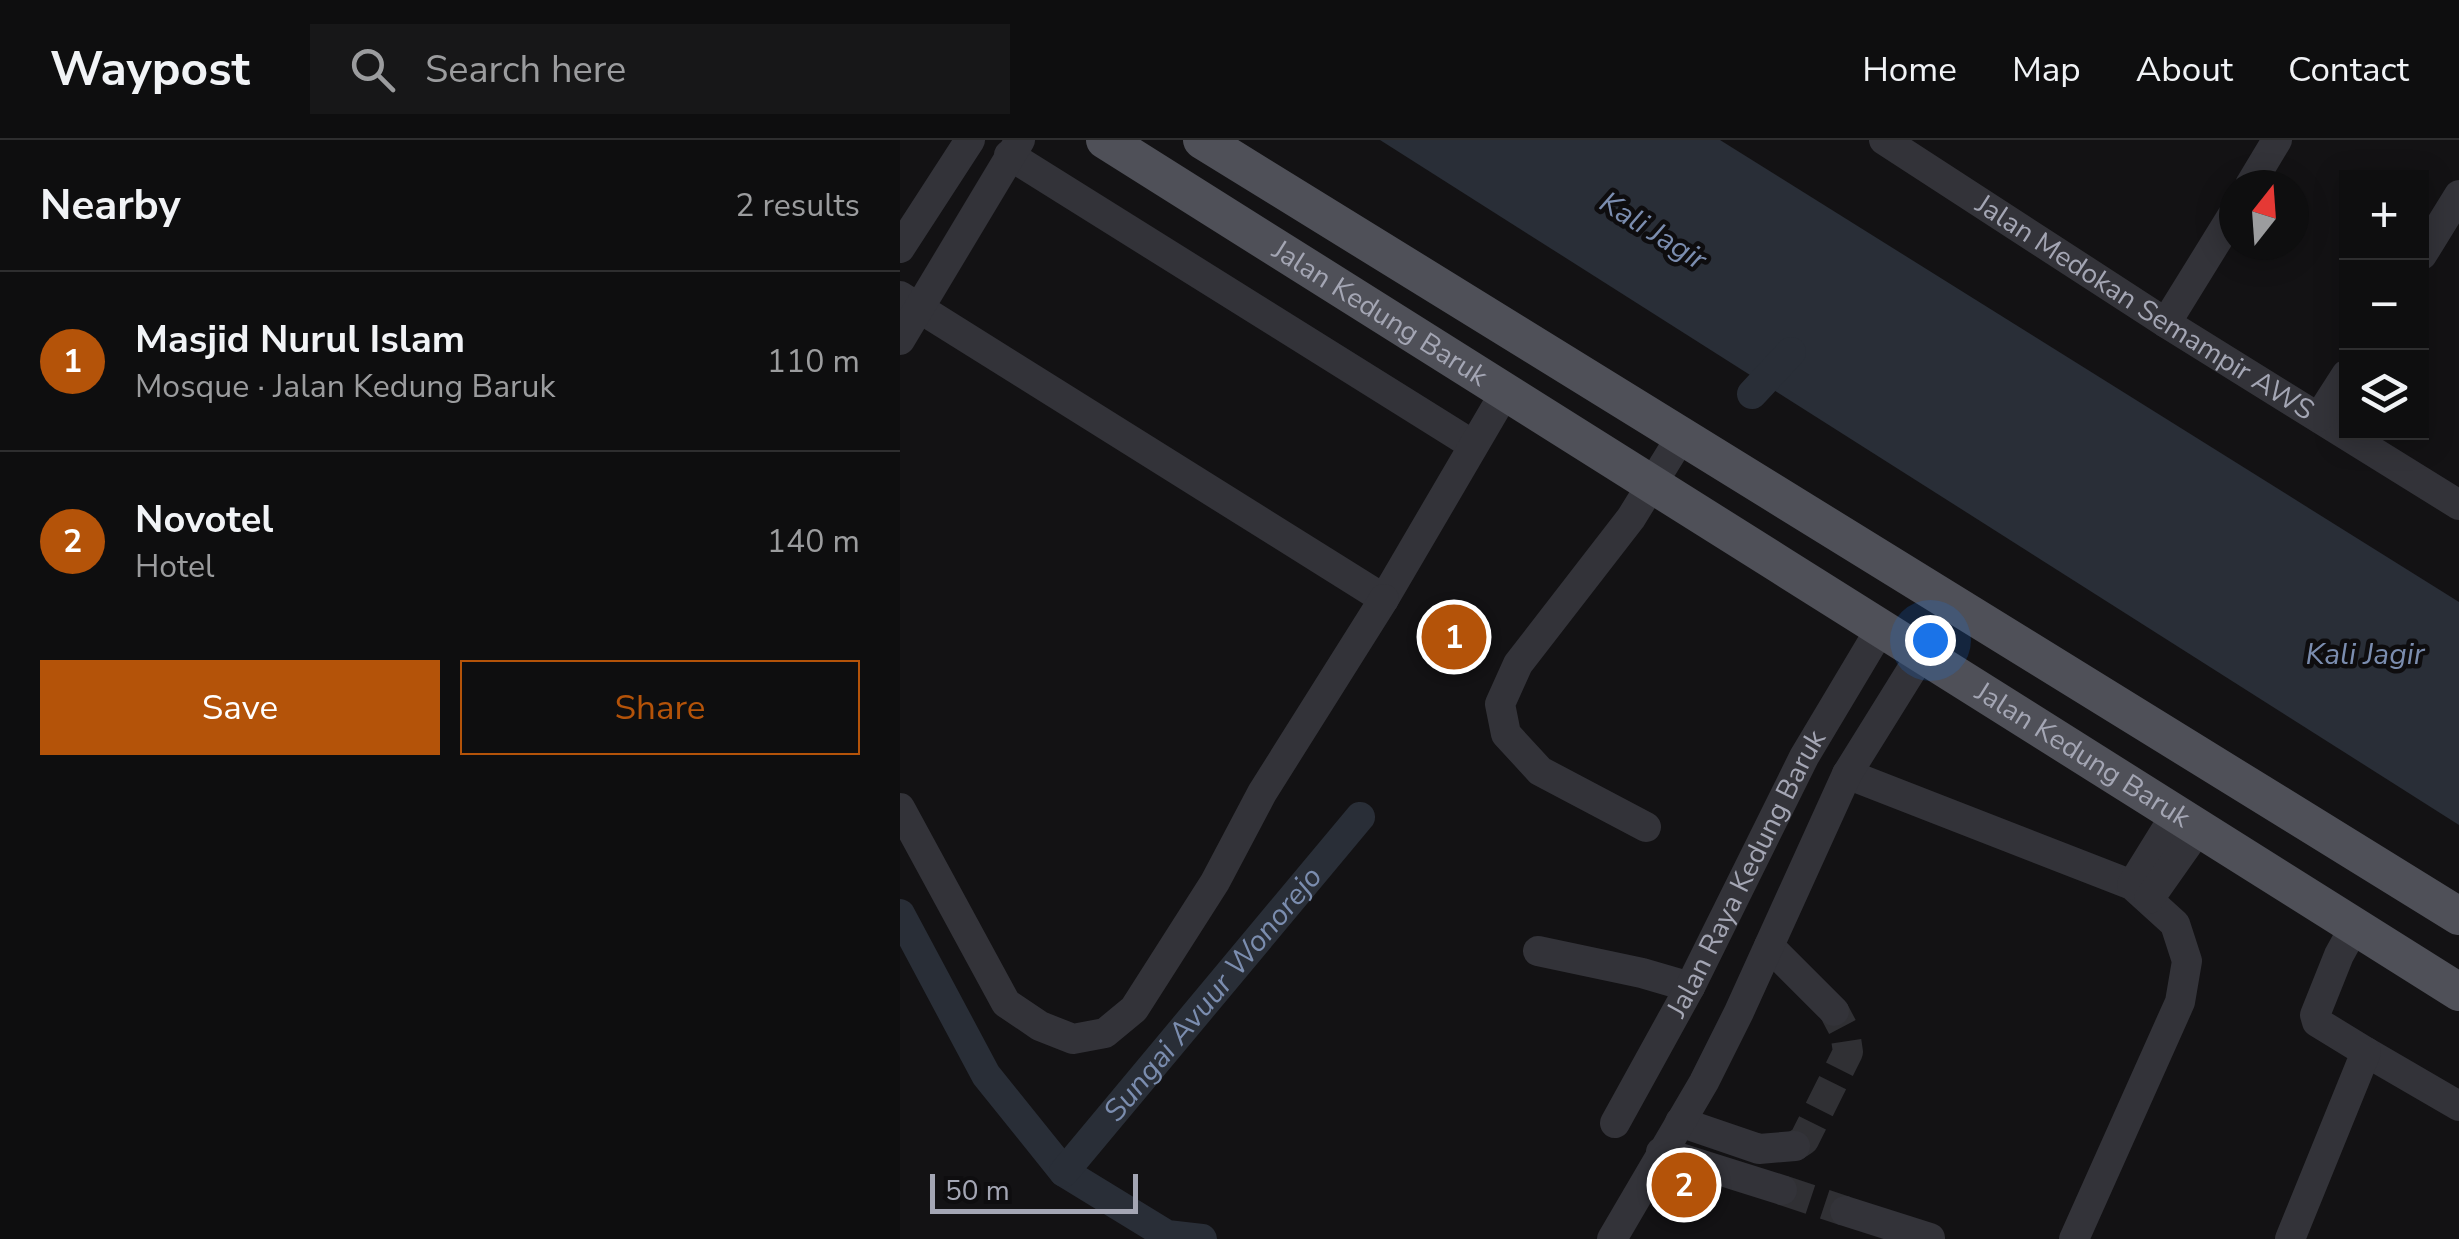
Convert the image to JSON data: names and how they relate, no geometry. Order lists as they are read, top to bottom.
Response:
{
  "streets": {
    "main road": ["Jalan Kedung Baruk"],
    "street": ["Jalan Medokan Semampir AWS", "Jalan Raya Kedung Baruk"]
  },
  "crossings": [
    ["Jalan Kedung Baruk", "Jalan Raya Kedung Baruk"]
  ],
  "water": ["Kali Jagir", "Sungai Avuur Wonorejo"],
  "scale_bar": "50 m",
  "north": "top",
  "page": {
    "header": "Waypost",
    "search": "Search here",
    "nav": [
      "Home",
      "Map",
      "About",
      "Contact"
    ],
    "heading": ["Nearby", "2 results"],
    "map_buttons": ["+", "−"],
    "list": [
      {
        "mark": "1",
        "name": "Masjid Nurul Islam",
        "note": "Mosque · Jalan Kedung Baruk",
        "value": "110 m"
      },
      {
        "mark": "2",
        "name": "Novotel",
        "note": "Hotel",
        "value": "140 m"
      }
    ],
    "pins": ["1", "2"],
    "buttons": ["Save", "Share"],
    "scale": "50 m"
  }
}
